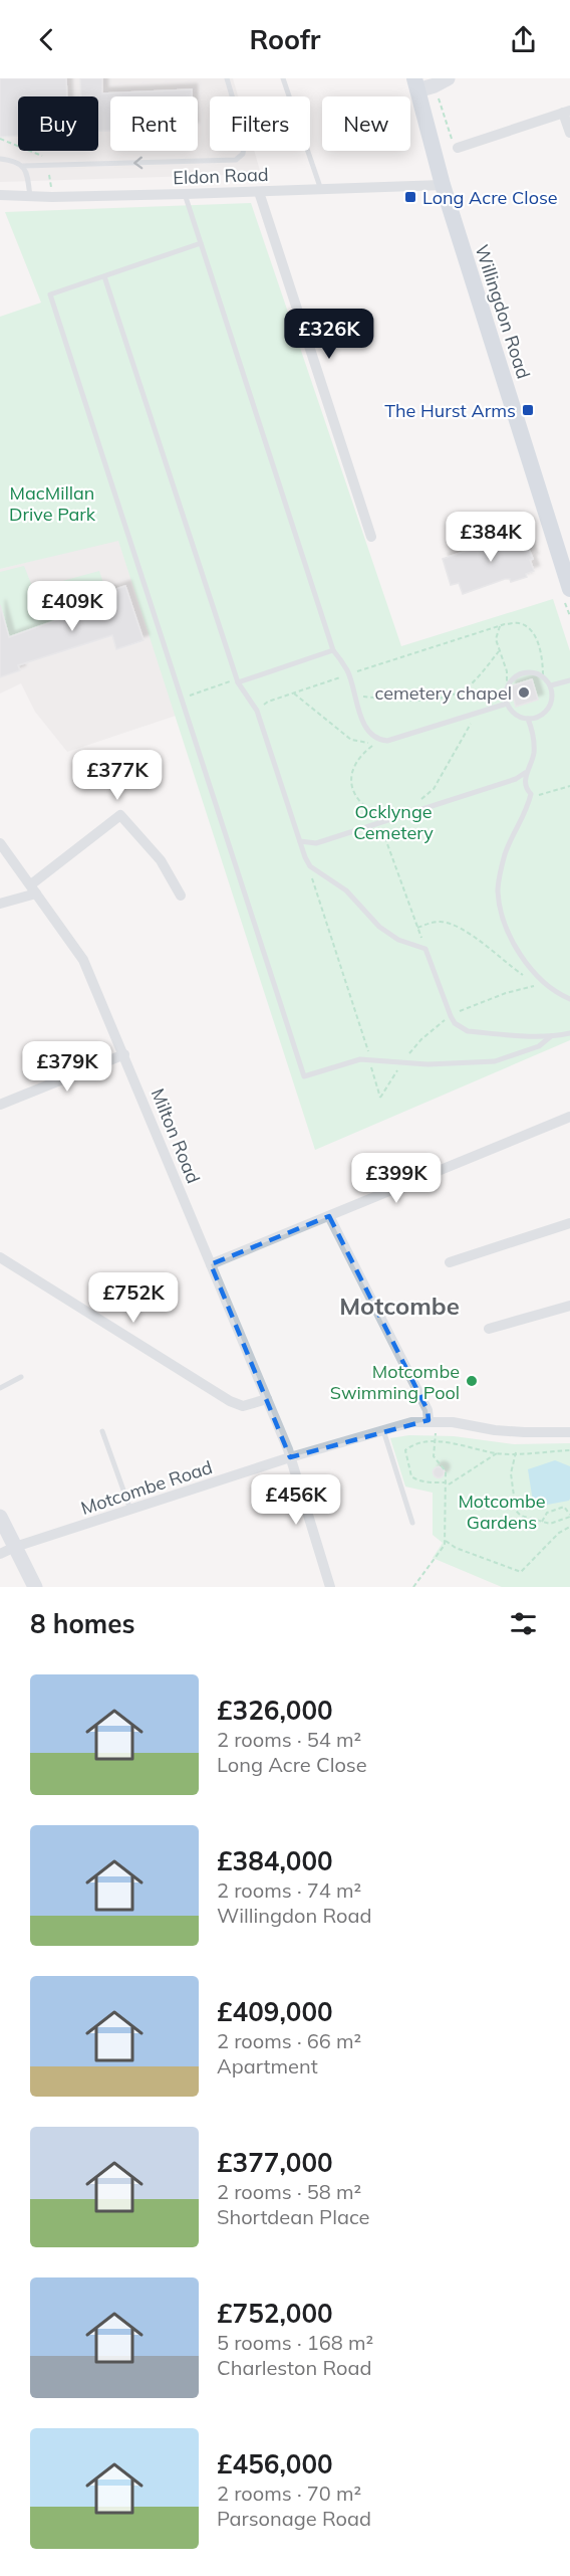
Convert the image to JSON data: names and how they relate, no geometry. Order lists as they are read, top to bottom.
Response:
{
  "streets": {
    "main road": ["Willingdon Road"],
    "street": ["Eldon Road", "Milton Road", "Motcombe Road"]
  },
  "crossings": [
    ["Eldon Road", "Willingdon Road"],
    ["Milton Road", "Motcombe Road"]
  ],
  "districts": ["Motcombe"],
  "parks": ["MacMillan Drive Park", "Ocklynge Cemetery", "Motcombe Gardens"],
  "places": {
    "transit": ["Long Acre Close", "The Hurst Arms"],
    "other": ["cemetery chapel", "Motcombe Swimming Pool"]
  },
  "page": {
    "header": "Roofr",
    "chip": [
      "Buy",
      "Rent",
      "Filters",
      "New"
    ],
    "price": [
      "£326K",
      "£384K",
      "£409K",
      "£377K",
      "£379K",
      "£399K",
      "£752K",
      "£456K"
    ],
    "heading": "8 homes",
    "list": [
      {
        "name": "£326,000",
        "note": "2 rooms · 54 m² · Long Acre Close"
      },
      {
        "name": "£384,000",
        "note": "2 rooms · 74 m² · Willingdon Road"
      },
      {
        "name": "£409,000",
        "note": "2 rooms · 66 m² · Apartment"
      },
      {
        "name": "£377,000",
        "note": "2 rooms · 58 m² · Shortdean Place"
      },
      {
        "name": "£752,000",
        "note": "5 rooms · 168 m² · Charleston Road"
      },
      {
        "name": "£456,000",
        "note": "2 rooms · 70 m² · Parsonage Road"
      }
    ]
  }
}
